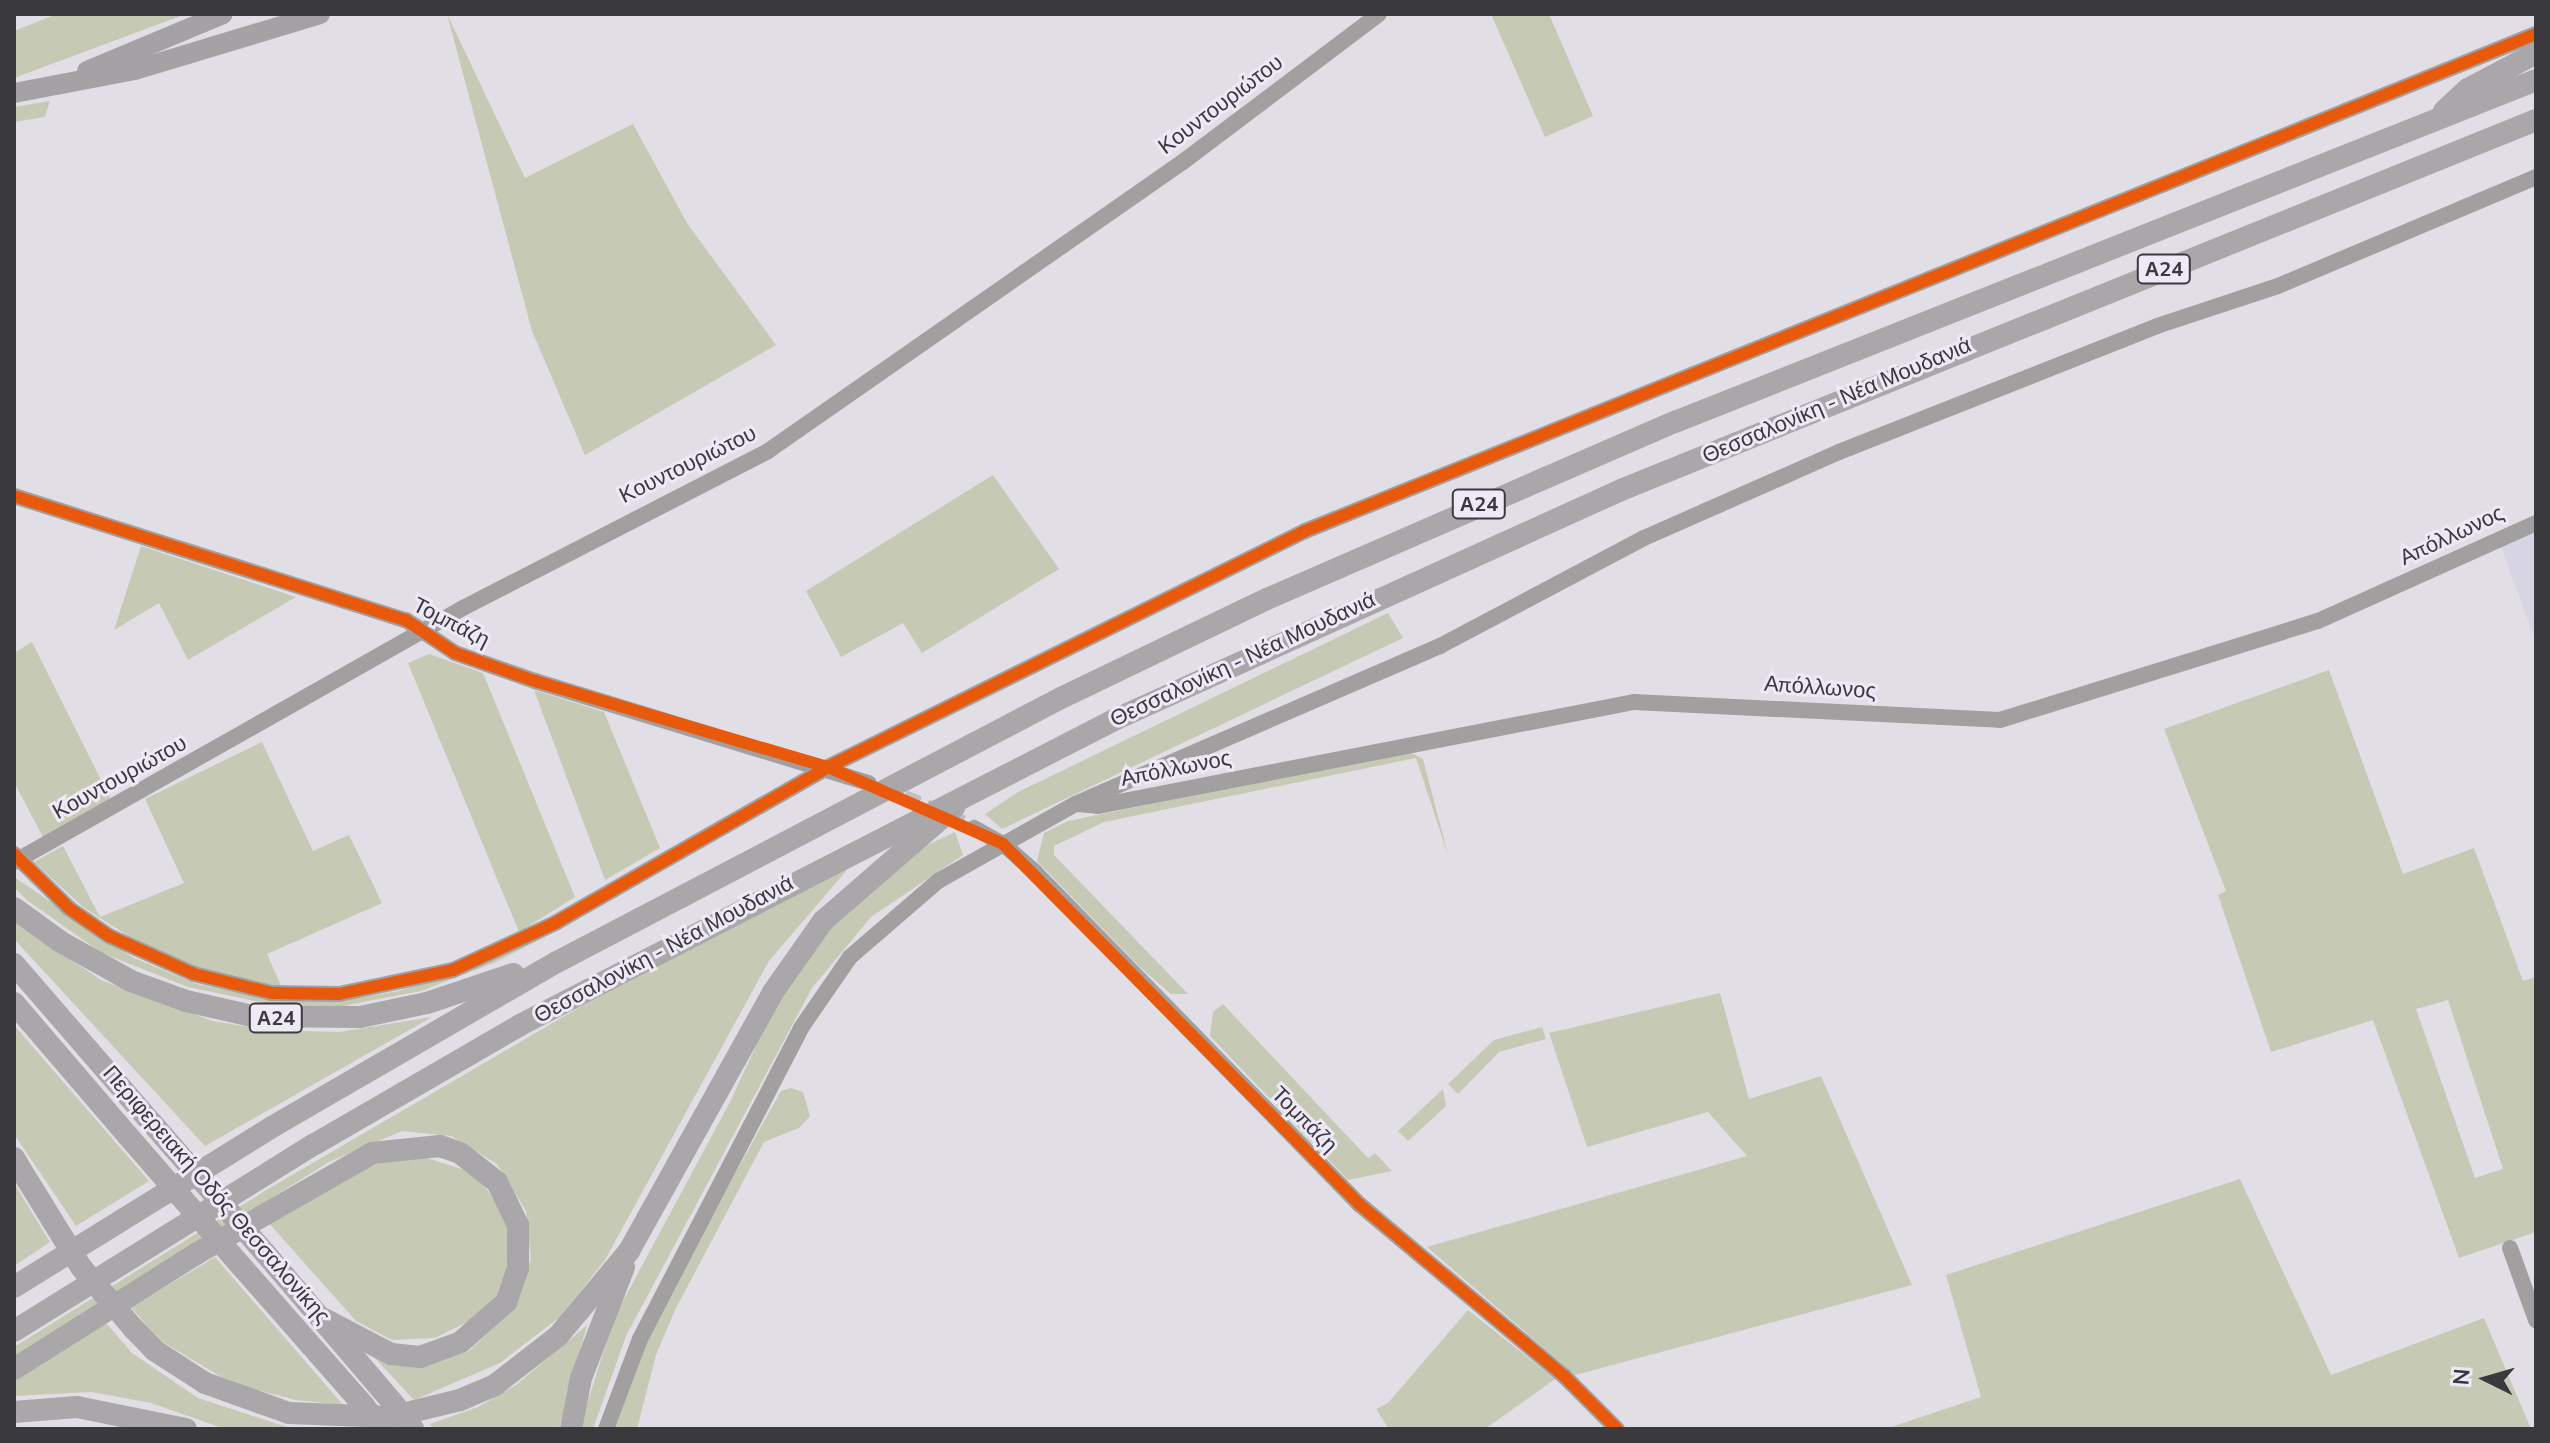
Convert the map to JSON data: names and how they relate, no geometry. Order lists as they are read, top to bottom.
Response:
{
  "streets": {
    "highway": ["Α24", "Θεσσαλονίκη - Νέα Μουδανιά", "Περιφερειακή Οδός Θεσσαλονίκης"],
    "street": ["Κουντουριώτου", "Απόλλωνος", "Τομπάζη"]
  },
  "crossings": [
    ["Κουντουριώτου", "Τομπάζη"],
    ["Α24", "Θεσσαλονίκη - Νέα Μουδανιά"]
  ],
  "north": "left"
}
